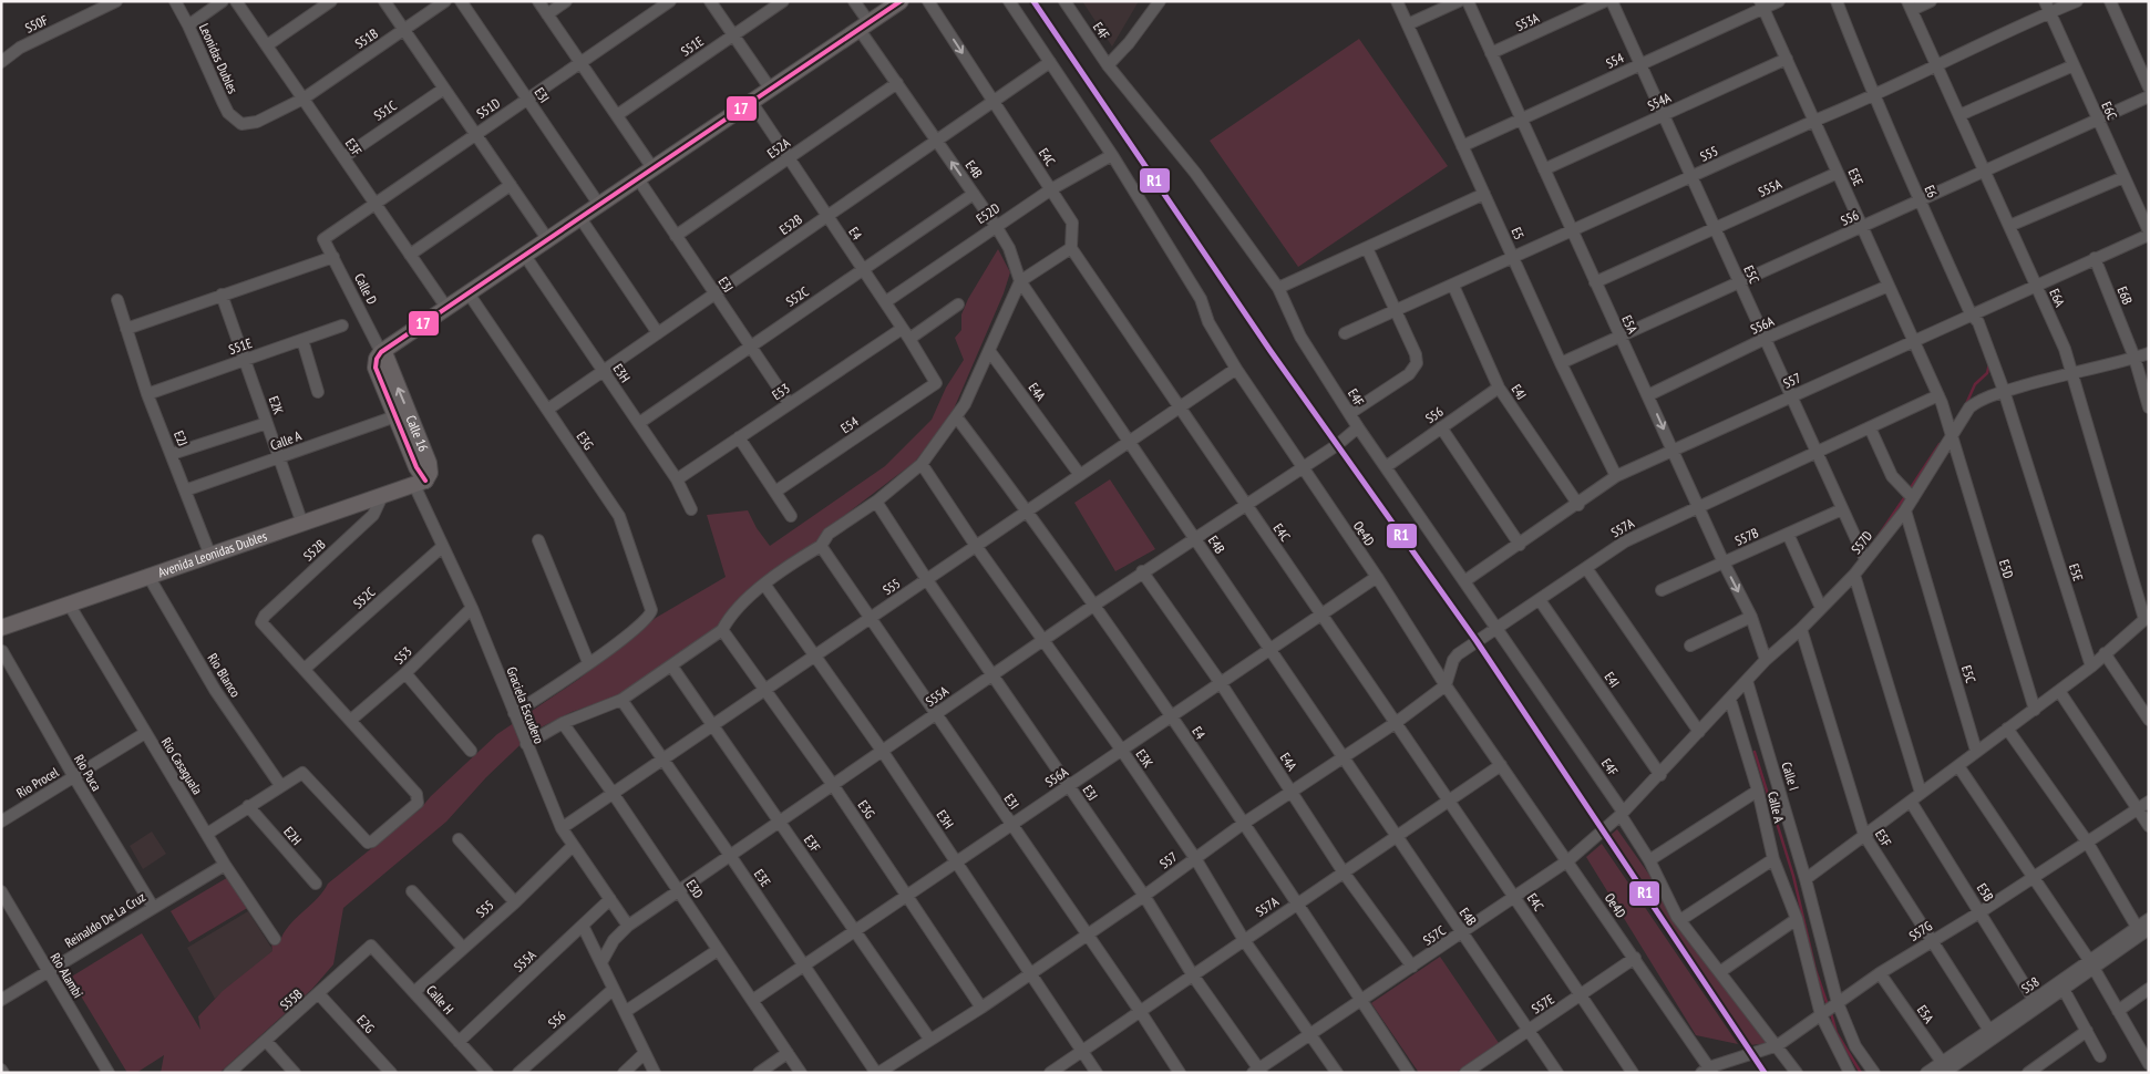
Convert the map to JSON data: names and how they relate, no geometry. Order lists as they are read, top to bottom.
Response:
{
  "streets": {
    "main road": ["Calle 16", "Avenida Leonidas Dubles"],
    "street": [
      "S53A",
      "S50F",
      "E4F",
      "S51B",
      "S51E",
      "Leonidas Dubles",
      "S54",
      "E3I",
      "S54A",
      "S51D",
      "S51C",
      "E6C",
      "E3F",
      "E52A",
      "S55",
      "E4C",
      "E4B",
      "E5E",
      "S55A",
      "E6",
      "E52D",
      "S56",
      "E52B",
      "E4",
      "E5",
      "E5C",
      "E3J",
      "Calle D",
      "E6B",
      "S52C",
      "E6A",
      "E5A",
      "S56A",
      "E3H",
      "S57",
      "E53",
      "E4A",
      "E4J",
      "E2K",
      "E54",
      "E2J",
      "Calle A",
      "E3G",
      "S57A",
      "Oe4D",
      "S57B",
      "S57D",
      "S52B",
      "E5D",
      "S53",
      "Rio Blanco",
      "E4I",
      "Graciela Escudero",
      "E3K",
      "Rio Casaguala",
      "Rio Puca",
      "Calle I",
      "Rio Procel",
      "E2H",
      "E5F",
      "E3E",
      "E3D",
      "E5B",
      "Reinaldo De La Cruz",
      "S57G",
      "S57C",
      "Rio Alambi",
      "S58",
      "S55B",
      "Calle H",
      "S57E",
      "E2G"
    ]
  },
  "crossings": [
    ["S53A", "E5A"],
    ["E4F", "S55A"],
    ["E4F", "S56"],
    ["E4F", "S57"],
    ["E4F", "S57A"],
    ["E4F", "S57D"],
    ["E4F", "S57G"],
    ["E4F", "S57C"],
    ["S51B", "Leonidas Dubles"],
    ["S51B", "E3F"],
    ["S51E", "E2K"],
    ["S51E", "E2J"],
    ["S54", "E5E"],
    ["S54", "E5"],
    ["S54", "E5C"],
    ["S54", "E5A"],
    ["E3I", "S51D"],
    ["E3I", "S55"],
    ["E3I", "S55A"],
    ["E3I", "S56A"],
    ["E3I", "S57"],
    ["E3I", "S57A"],
    ["S54A", "E5E"],
    ["S54A", "E5C"],
    ["S54A", "E5A"],
    ["S51D", "E3F"],
    ["S51D", "Calle D"],
    ["S51C", "E3F"],
    ["E6C", "S55"],
    ["E6C", "S56"],
    ["E6C", "S57"],
    ["E3F", "S55"],
    ["E3F", "S55A"],
    ["E3F", "S56A"],
    ["E3F", "S57"],
    ["E52A", "E4B"],
    ["E52A", "E4"],
    ["E52A", "E3J"],
    ["S55", "E4C"],
    ["S55", "E4B"],
    ["S55", "E5E"],
    ["S55", "E6"],
    ["S55", "E4"],
    ["S55", "E5"],
    ["S55", "E5C"],
    ["S55", "E3J"],
    ["S55", "E6A"],
    ["S55", "E5A"],
    ["S55", "E3H"],
    ["S55", "E4A"],
    ["S55", "E4J"],
    ["S55", "E3G"],
    ["S55", "Oe4D"],
    ["S55", "Graciela Escudero"],
    ["S55", "E3K"],
    ["S55", "E3E"],
    ["S55", "E3D"],
    ["S55", "Calle H"],
    ["E4C", "S55A"],
    ["E4C", "E52D"],
    ["E4C", "E52B"],
    ["E4C", "S56A"],
    ["E4C", "S57"],
    ["E4C", "S57A"],
    ["E4C", "S57C"],
    ["E4C", "S57E"],
    ["E4B", "S55A"],
    ["E4B", "E52D"],
    ["E4B", "E52B"],
    ["E4B", "S52C"],
    ["E4B", "S56A"],
    ["E4B", "S57"],
    ["E4B", "S57A"],
    ["E4B", "S57C"],
    ["E4B", "S57E"],
    ["E5E", "S55A"],
    ["E5E", "E6"],
    ["E5E", "S56"],
    ["E5E", "S56A"],
    ["E5E", "S57"],
    ["E5E", "S57D"],
    ["E5E", "E5D"],
    ["S55A", "E4"],
    ["S55A", "E5C"],
    ["S55A", "E3J"],
    ["S55A", "E5A"],
    ["S55A", "E3H"],
    ["S55A", "E4A"],
    ["S55A", "E3G"],
    ["S55A", "Oe4D"],
    ["S55A", "Graciela Escudero"],
    ["S55A", "E3K"],
    ["S55A", "E3E"],
    ["S55A", "E3D"],
    ["S55A", "Calle H"],
    ["E6", "S56"],
    ["E6", "S57"],
    ["E6", "S57D"],
    ["E52D", "E4"],
    ["E52D", "Oe4D"],
    ["S56", "E5"],
    ["S56", "E5C"],
    ["S56", "E6A"],
    ["S56", "E5A"],
    ["S56", "E4J"],
    ["E52B", "E4"],
    ["E52B", "E3J"],
    ["E52B", "E3H"],
    ["E52B", "E3G"],
    ["E52B", "Oe4D"],
    ["E4", "S52C"],
    ["E4", "S56A"],
    ["E4", "S57"],
    ["E4", "E53"],
    ["E4", "E54"],
    ["E4", "S57A"],
    ["E4", "S57C"],
    ["E5", "S57"],
    ["E5C", "S56A"],
    ["E5C", "S57"],
    ["E5C", "S57A"],
    ["E5C", "S57B"],
    ["E5C", "S57D"],
    ["E3J", "S52C"],
    ["E3J", "S56A"],
    ["E3J", "S57"],
    ["E3J", "E53"],
    ["E3J", "S57A"],
    ["E3J", "S57C"],
    ["Calle D", "Calle 16"],
    ["E6B", "S57"],
    ["E6B", "S57D"],
    ["S52C", "E3H"],
    ["S52C", "S52B"],
    ["S52C", "Graciela Escudero"],
    ["E6A", "S57"],
    ["E6A", "S57D"],
    ["E5A", "S56A"],
    ["E5A", "S57"],
    ["E5A", "S57A"],
    ["E5A", "S57B"],
    ["E5A", "S57D"],
    ["E5A", "S57G"],
    ["E5A", "S58"],
    ["S56A", "E3H"],
    ["S56A", "E4A"],
    ["S56A", "E3G"],
    ["S56A", "Oe4D"],
    ["S56A", "E3K"],
    ["S56A", "E3E"],
    ["S56A", "E3D"],
    ["E3H", "S57"],
    ["E3H", "E53"],
    ["E3H", "S57A"],
    ["S57", "E4A"],
    ["S57", "E4J"],
    ["S57", "E3G"],
    ["S57", "S57A"],
    ["S57", "Oe4D"],
    ["S57", "E3K"],
    ["S57", "E3E"],
    ["E4A", "S57A"],
    ["E4A", "S57C"],
    ["E2K", "Calle A"],
    ["E2K", "Avenida Leonidas Dubles"],
    ["Calle 16", "Calle A"],
    ["Calle 16", "Avenida Leonidas Dubles"],
    ["Calle 16", "Graciela Escudero"],
    ["E2J", "Calle A"],
    ["E2J", "Avenida Leonidas Dubles"],
    ["Calle A", "S57D"],
    ["Calle A", "S57G"],
    ["S57A", "Oe4D"],
    ["S57A", "E4I"],
    ["S57A", "E3K"],
    ["Oe4D", "S57G"],
    ["Oe4D", "S57C"],
    ["Oe4D", "S57E"],
    ["S57D", "E5D"],
    ["S57D", "E4I"],
    ["S57D", "Calle I"],
    ["S57D", "E5F"],
    ["S57D", "S57C"],
    ["S52B", "Avenida Leonidas Dubles"],
    ["Avenida Leonidas Dubles", "Rio Blanco"],
    ["Avenida Leonidas Dubles", "Graciela Escudero"],
    ["Avenida Leonidas Dubles", "Rio Casaguala"],
    ["S53", "Graciela Escudero"],
    ["E3K", "S57C"],
    ["Rio Casaguala", "Rio Procel"],
    ["Rio Casaguala", "Reinaldo De La Cruz"],
    ["Rio Puca", "Rio Procel"],
    ["Rio Puca", "Reinaldo De La Cruz"],
    ["Calle I", "S57G"],
    ["E5F", "S57G"],
    ["E5F", "S58"],
    ["E5B", "S57G"],
    ["E5B", "S58"],
    ["Reinaldo De La Cruz", "Rio Alambi"],
    ["S55B", "Calle H"],
    ["S55B", "E2G"]
  ],
  "lines": ["transit line R1", "transit line 17"]
}
